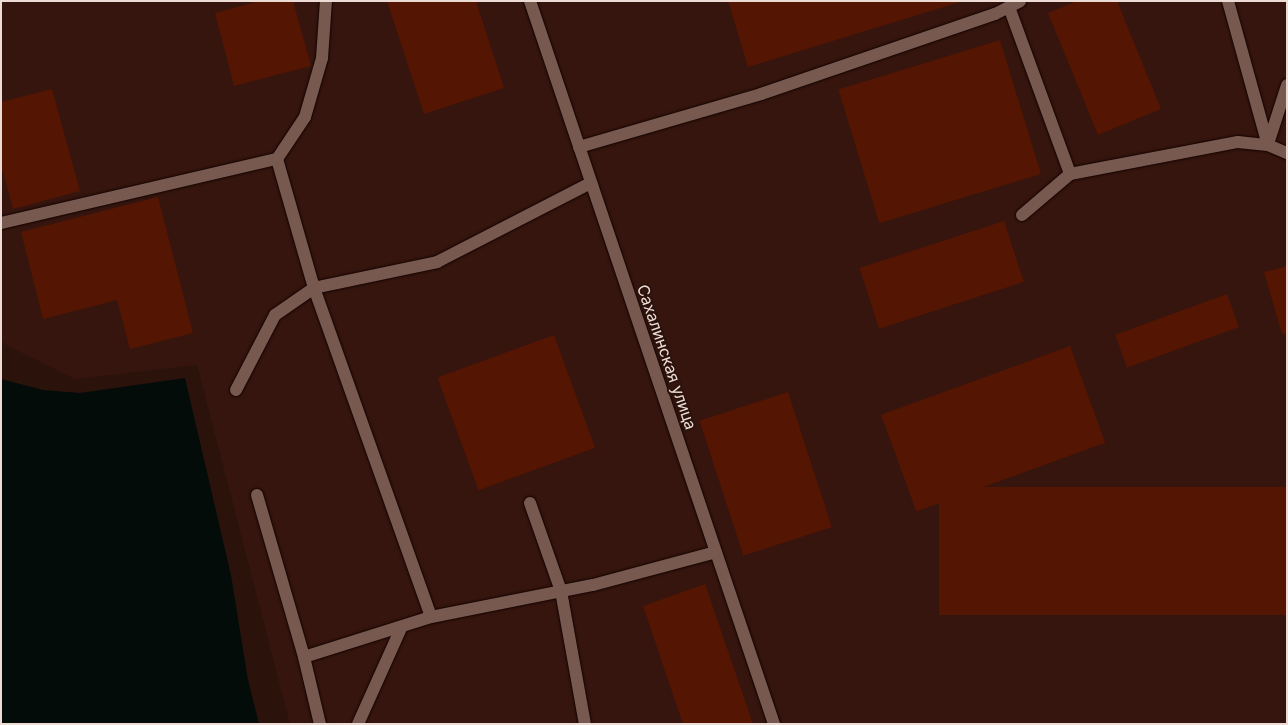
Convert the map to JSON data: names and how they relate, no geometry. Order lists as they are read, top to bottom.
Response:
{
  "streets": {
    "street": ["Сахалинская улица"]
  }
}
